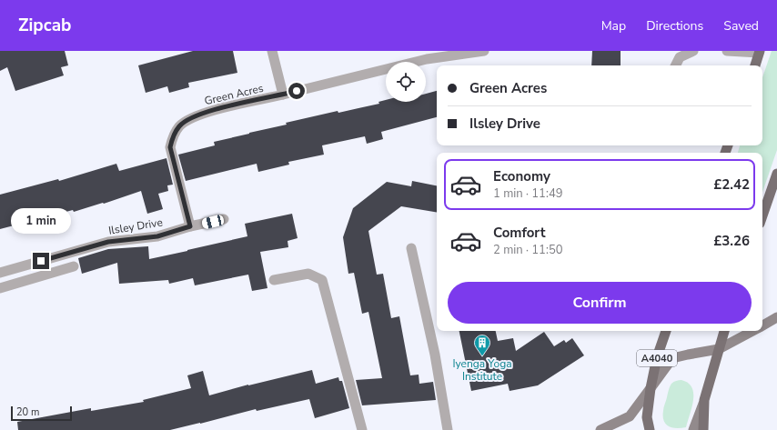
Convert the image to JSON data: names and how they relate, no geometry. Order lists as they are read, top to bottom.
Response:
{
  "streets": {
    "main road": ["A4040"],
    "street": ["Green Acres", "Ilsley Drive"]
  },
  "crossings": [
    ["Green Acres", "Ilsley Drive"]
  ],
  "places": {
    "building": ["Iyenga Yoga Institute"]
  },
  "scale_bar": "20 m",
  "page": {
    "header": "Zipcab",
    "nav": ["Map", "Directions", "Saved"],
    "banner": ["Green Acres", "Ilsley Drive"],
    "list": [
      {
        "name": "Economy",
        "note": "1 min · 11:49",
        "value": "£2.42"
      },
      {
        "name": "Comfort",
        "note": "2 min · 11:50",
        "value": "£3.26"
      }
    ],
    "bubble": "1 min",
    "buttons": "Confirm",
    "scale": "20 m"
  }
}
